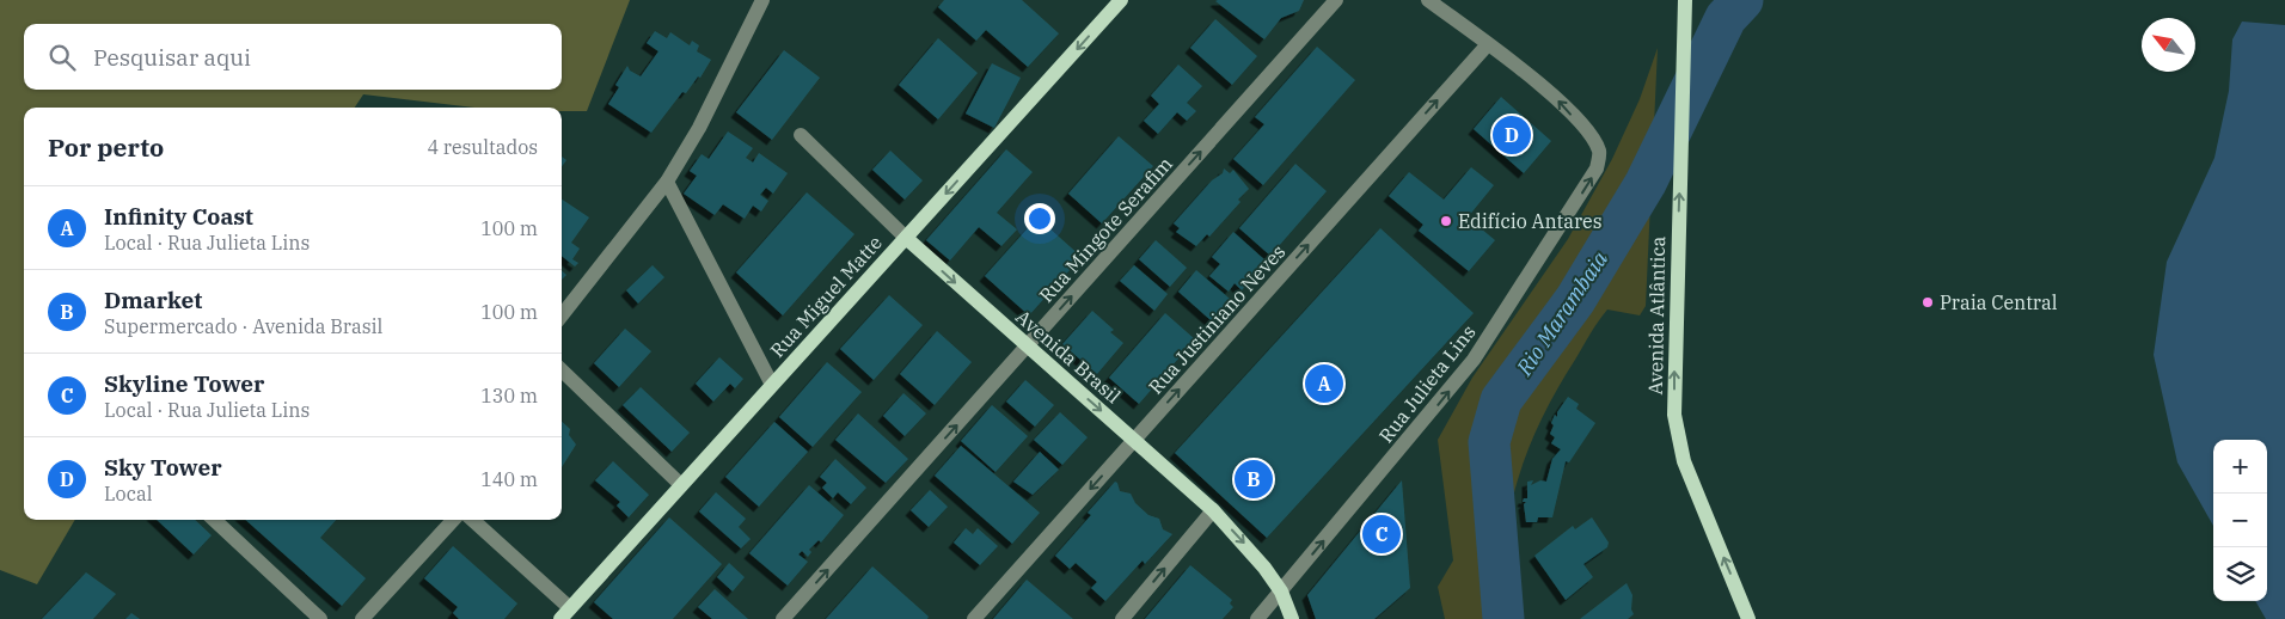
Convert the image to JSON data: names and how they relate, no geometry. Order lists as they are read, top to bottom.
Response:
{
  "streets": {
    "main road": ["Rua Miguel Matte", "Avenida Atlântica", "Avenida Brasil"],
    "street": ["Rua Mingote Serafim", "Rua Justiniano Neves", "Rua Julieta Lins"]
  },
  "crossings": [
    ["Rua Mingote Serafim", "Avenida Brasil"],
    ["Rua Miguel Matte", "Avenida Brasil"],
    ["Rua Justiniano Neves", "Avenida Brasil"],
    ["Rua Justiniano Neves", "Rua Julieta Lins"],
    ["Avenida Brasil", "Rua Julieta Lins"]
  ],
  "one_way": [
    "Rua Mingote Serafim",
    "Rua Miguel Matte",
    "Avenida Atlântica",
    "Avenida Brasil",
    "Rua Julieta Lins"
  ],
  "water": ["Rio Marambaia"],
  "places": ["Edifício Antares", "Praia Central"],
  "north": "top left",
  "page": {
    "search": "Pesquisar aqui",
    "heading": ["Por perto", "4 resultados"],
    "pins": [
      "D",
      "A",
      "B",
      "C"
    ],
    "list": [
      {
        "mark": "A",
        "name": "Infinity Coast",
        "note": "Local · Rua Julieta Lins",
        "value": "100 m"
      },
      {
        "mark": "B",
        "name": "Dmarket",
        "note": "Supermercado · Avenida Brasil",
        "value": "100 m"
      },
      {
        "mark": "C",
        "name": "Skyline Tower",
        "note": "Local · Rua Julieta Lins",
        "value": "130 m"
      },
      {
        "mark": "D",
        "name": "Sky Tower",
        "note": "Local",
        "value": "140 m"
      }
    ],
    "map_buttons": ["+", "−"]
  }
}
